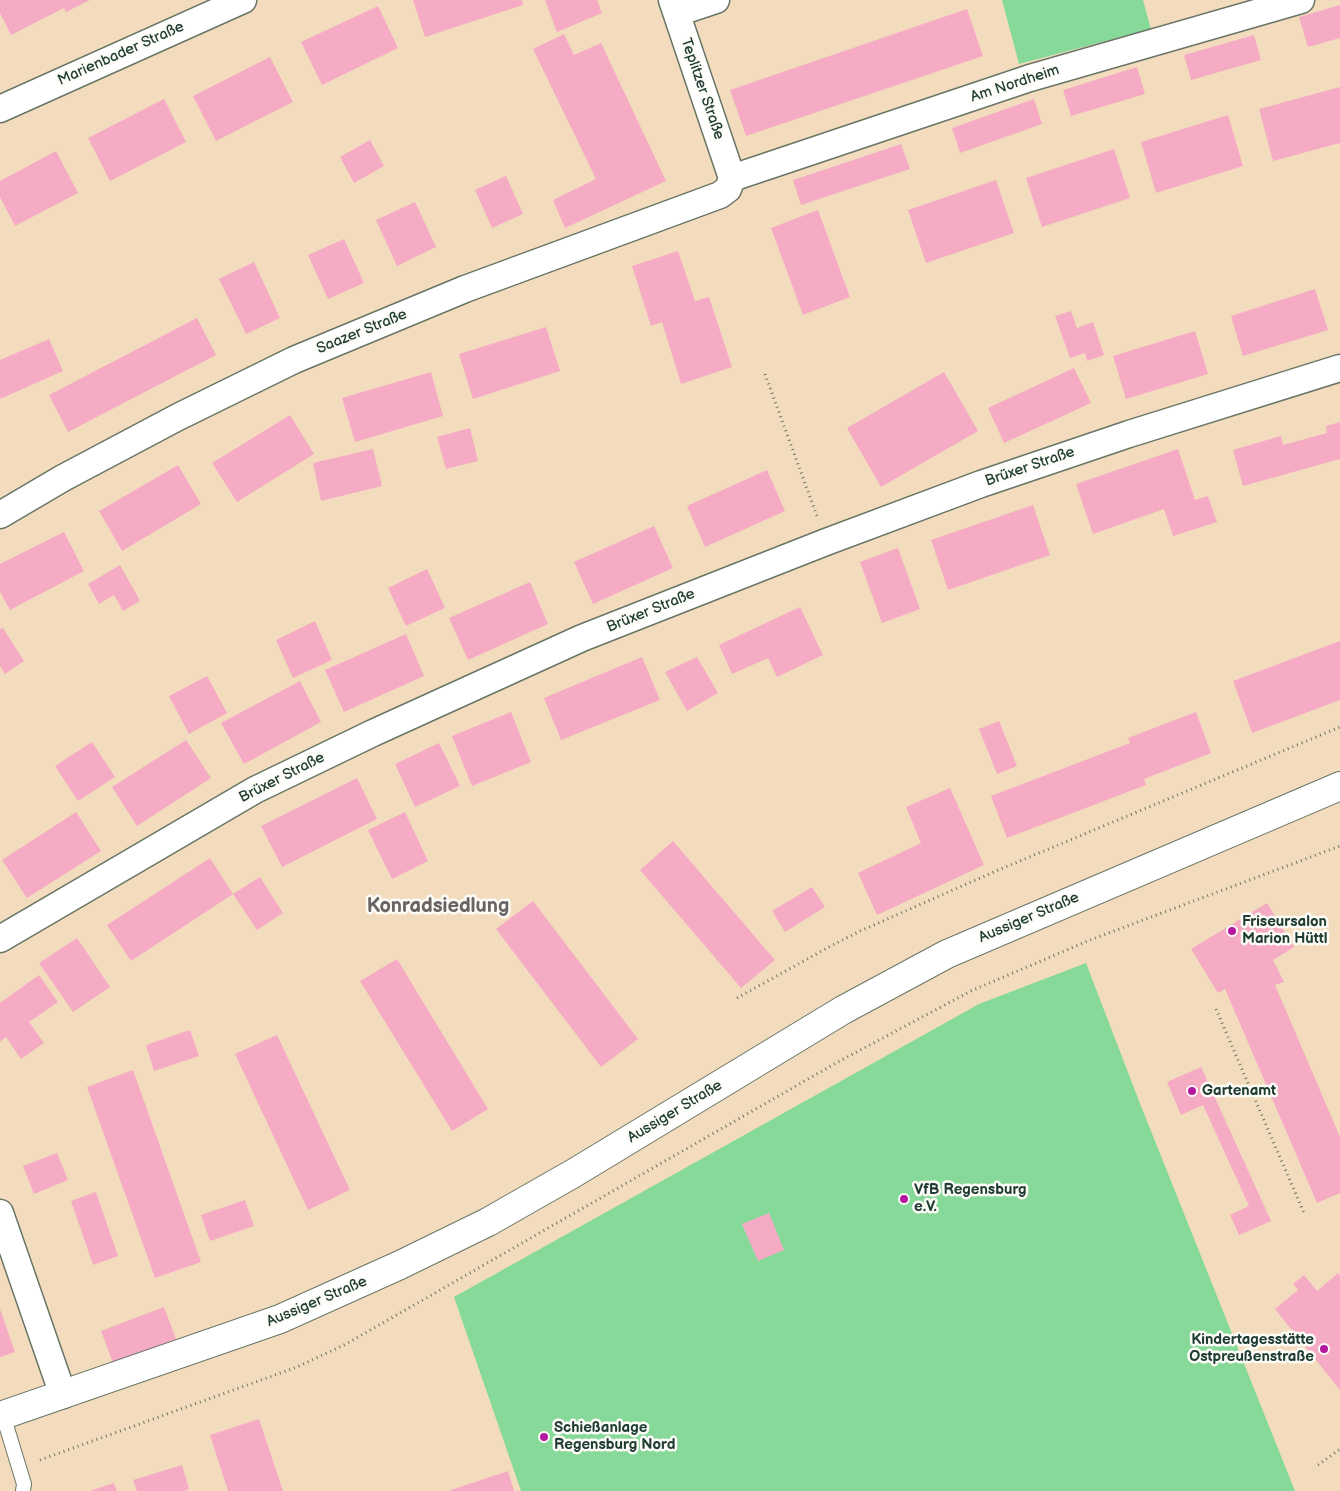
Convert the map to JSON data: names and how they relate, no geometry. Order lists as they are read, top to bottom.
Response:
{
  "streets": {
    "street": [
      "Marienbader Straße",
      "Am Nordheim",
      "Teplitzer Straße",
      "Saazer Straße",
      "Brüxer Straße",
      "Aussiger Straße"
    ]
  },
  "crossings": [
    ["Am Nordheim", "Teplitzer Straße"],
    ["Am Nordheim", "Saazer Straße"],
    ["Teplitzer Straße", "Saazer Straße"]
  ],
  "districts": ["Konradsiedlung"],
  "places": [
    "Friseursalon Marion Hüttl",
    "Gartenamt",
    "VfB Regensburg e.V.",
    "Kindertagesstätte Ostpreußenstraße",
    "Schießanlage Regensburg Nord"
  ]
}
